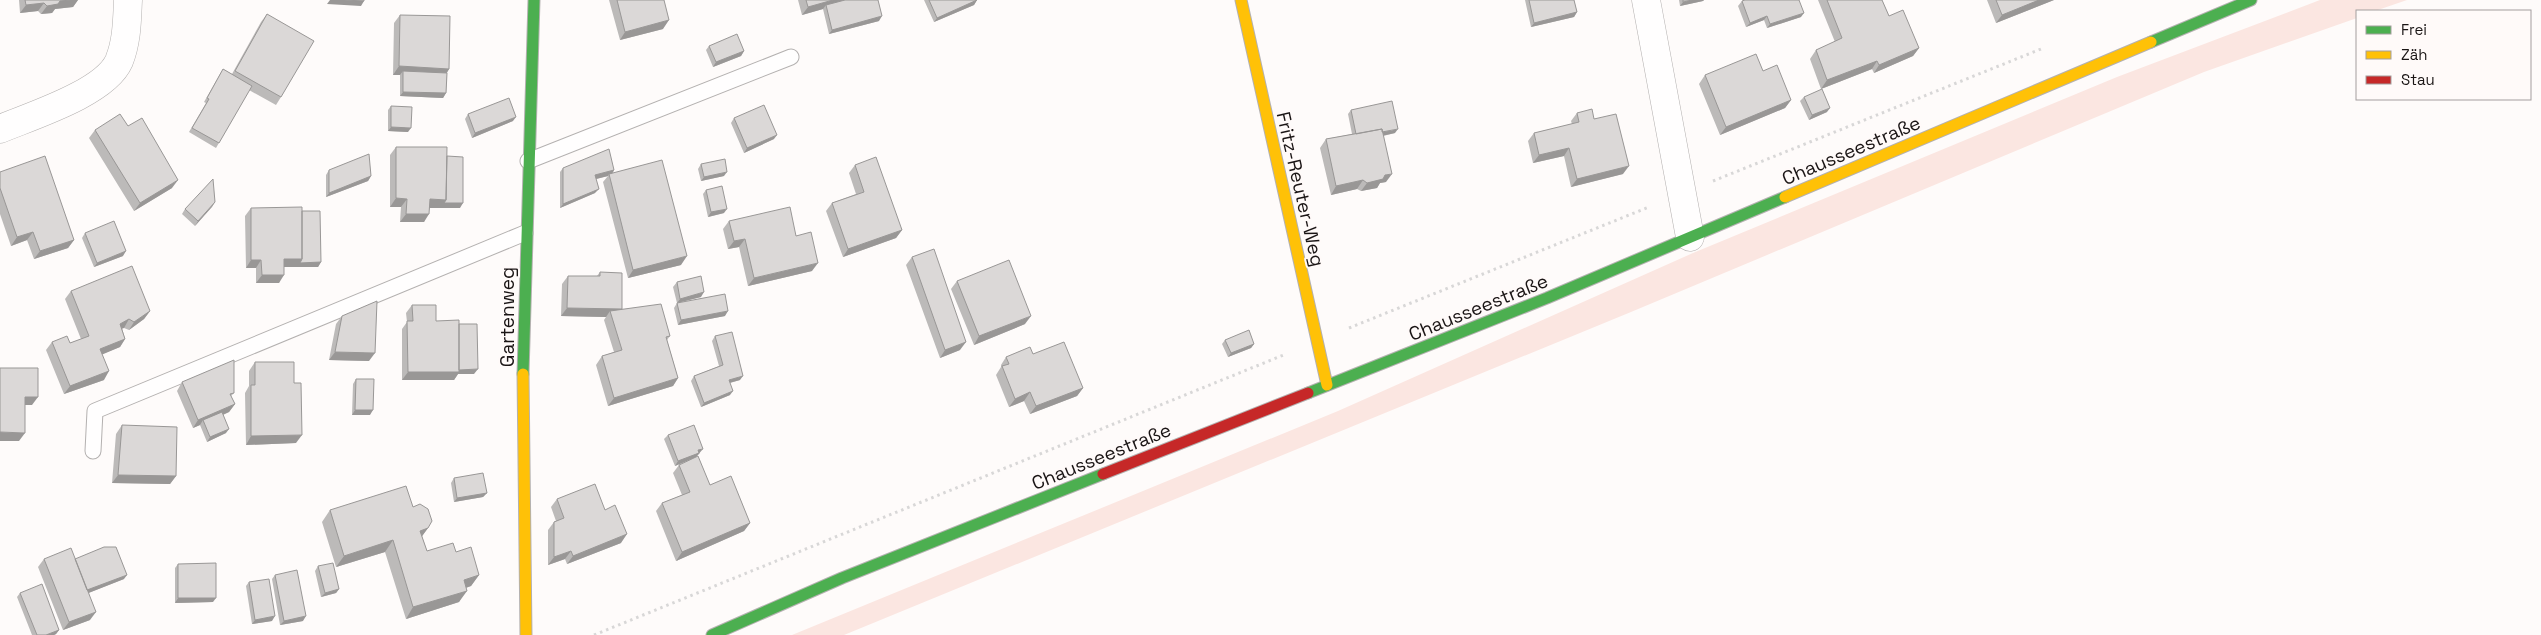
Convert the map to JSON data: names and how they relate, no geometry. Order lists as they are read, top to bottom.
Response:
{
  "streets": {
    "main road": ["Chausseestraße", "Fritz-Reuter-Weg", "Gartenweg"]
  },
  "crossings": [
    ["Chausseestraße", "Fritz-Reuter-Weg"]
  ],
  "legend": ["Frei", "Zäh", "Stau"]
}
